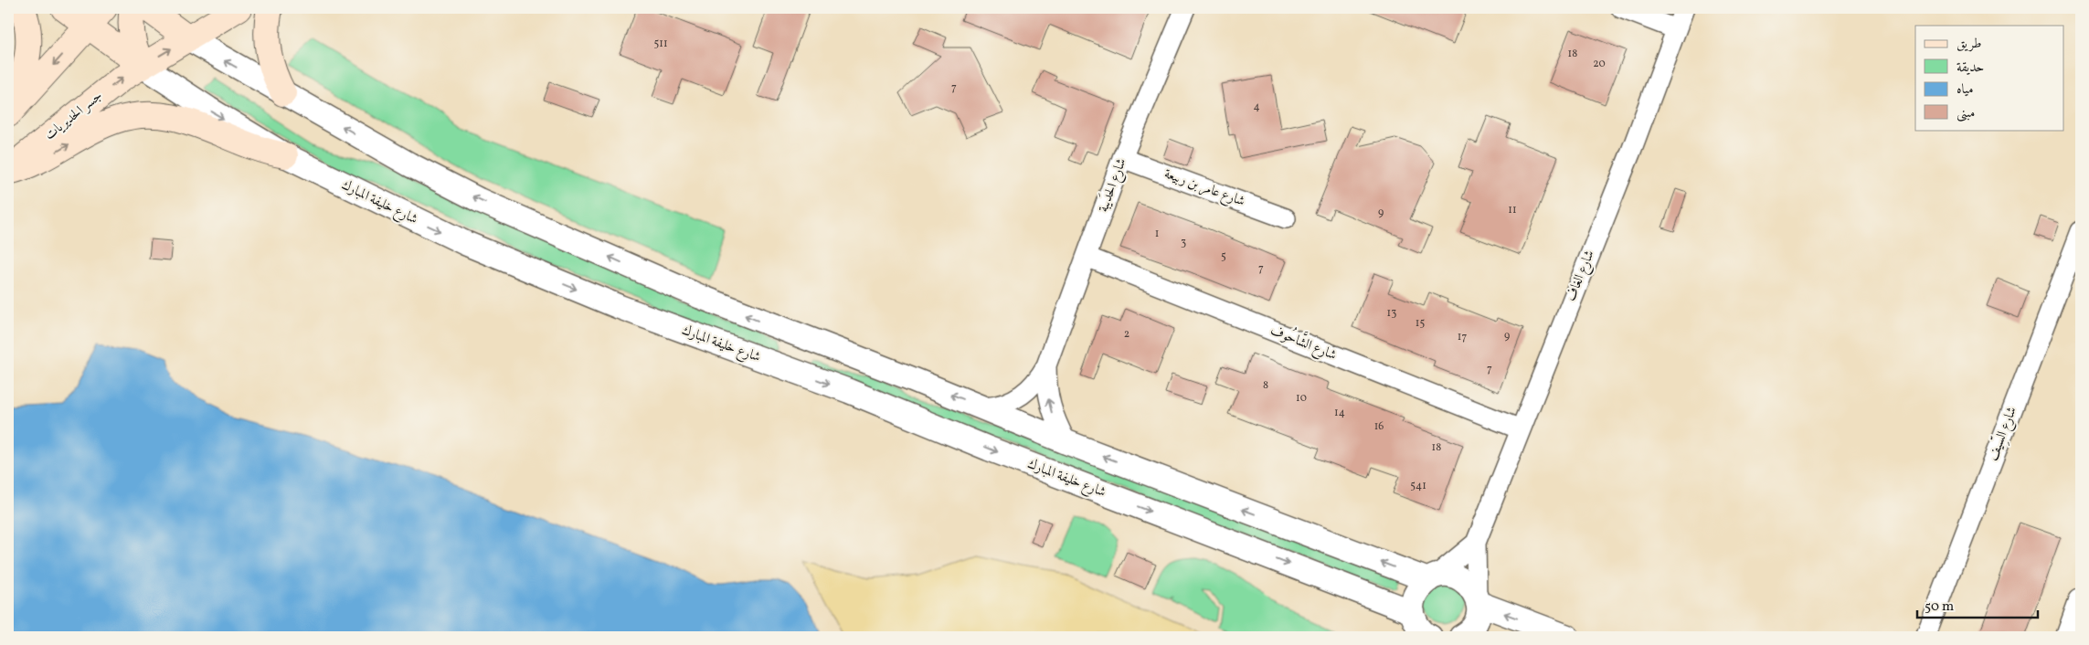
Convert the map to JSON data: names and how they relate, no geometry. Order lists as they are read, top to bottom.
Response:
{
  "streets": {
    "main road": ["جسر الحديريات", "شارع خليفة المبارك"],
    "street": [
      "شارع الحدَيبة",
      "شارع عامر بن ربيعة",
      "شارع الغاف",
      "شارع الشَّاحُوف",
      "شارع السِّيف"
    ]
  },
  "crossings": [
    ["جسر الحديريات", "شارع خليفة المبارك"],
    ["شارع الحدَيبة", "شارع عامر بن ربيعة"],
    ["شارع الحدَيبة", "شارع الشَّاحُوف"],
    ["شارع الغاف", "شارع الشَّاحُوف"]
  ],
  "one_way": ["شارع خليفة المبارك"],
  "house_numbers": [
    "511",
    "18",
    "20",
    "7",
    "4",
    "11",
    "9",
    "1",
    "3",
    "5",
    "7",
    "13",
    "15",
    "2",
    "9",
    "17",
    "7",
    "8",
    "10",
    "14",
    "16",
    "18",
    "541"
  ],
  "legend": [
    "طريق",
    "حديقة",
    "مياه",
    "مبنى"
  ],
  "scale_bar": "50 m"
}
